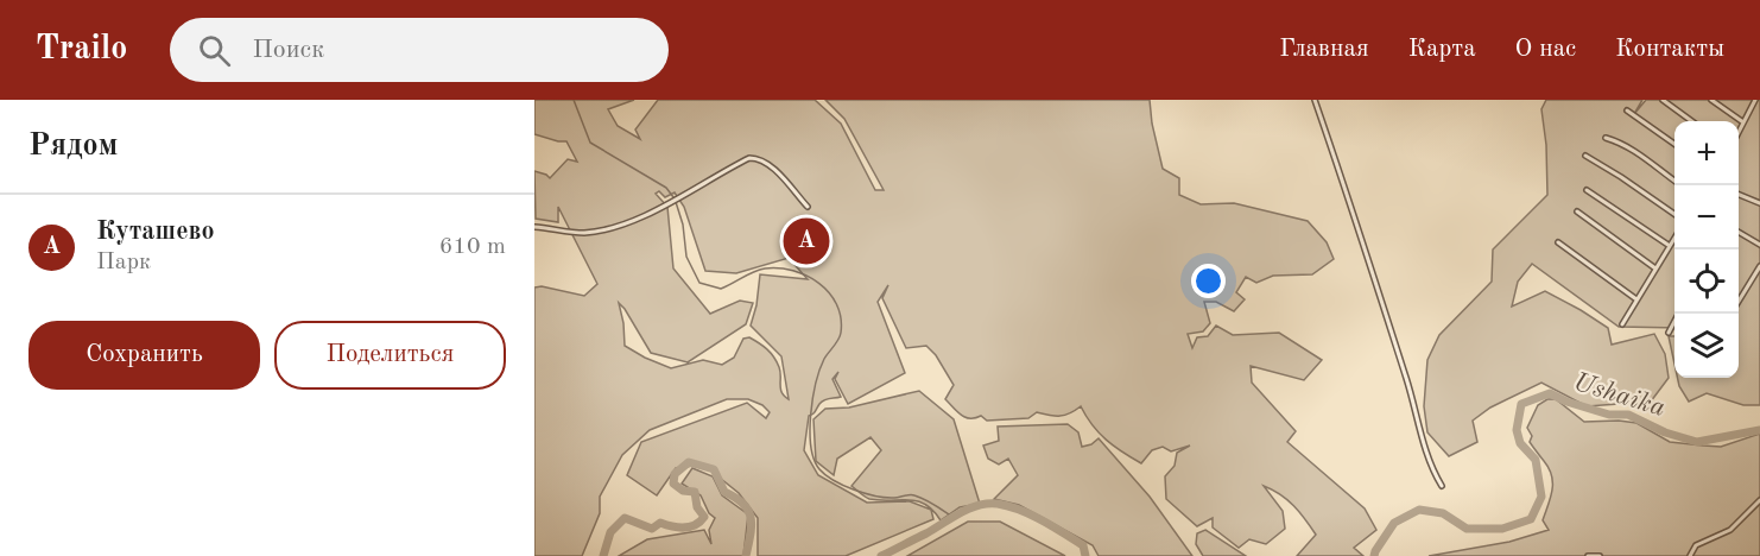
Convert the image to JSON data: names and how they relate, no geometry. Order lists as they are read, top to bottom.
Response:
{
  "water": ["Ushaika"],
  "page": {
    "header": "Trailo",
    "search": "Поиск",
    "nav": [
      "Главная",
      "Карта",
      "О нас",
      "Контакты"
    ],
    "heading": "Рядом",
    "map_buttons": ["+", "−"],
    "list": [
      {
        "mark": "A",
        "name": "Куташево",
        "note": "Парк",
        "value": "610 m"
      }
    ],
    "pins": "A",
    "buttons": ["Сохранить", "Поделиться"]
  }
}
